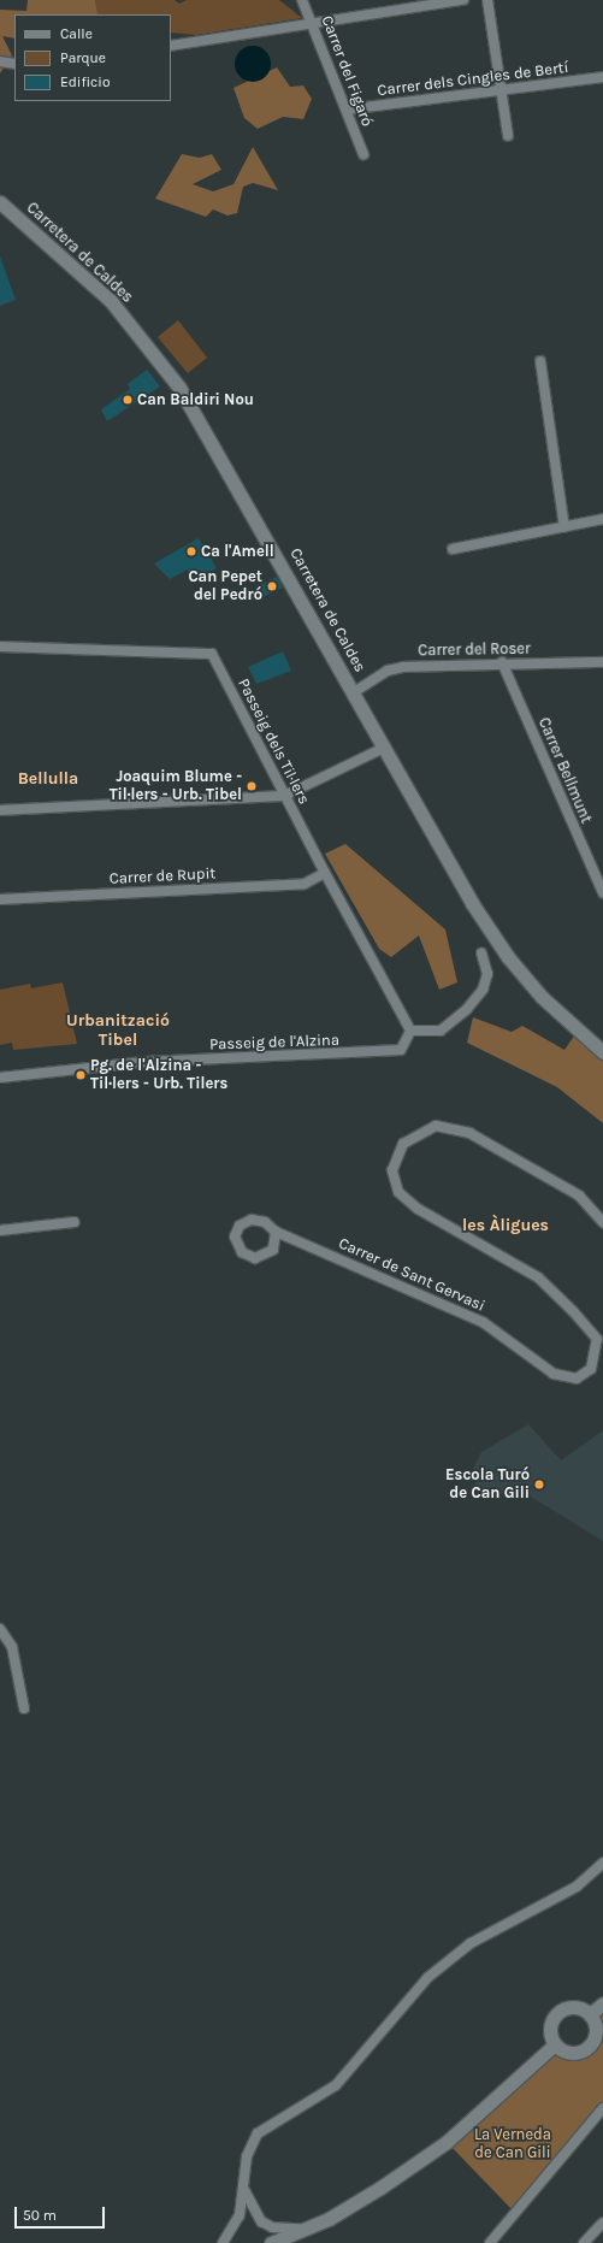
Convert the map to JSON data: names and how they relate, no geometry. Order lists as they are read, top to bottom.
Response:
{
  "streets": {
    "street": [
      "Carrer del Figaró",
      "Carrer dels Cingles de Bertí",
      "Carretera de Caldes",
      "Carrer del Roser",
      "Passeig dels Til·lers",
      "Carrer Bellmunt",
      "Carrer de Rupit",
      "Passeig de l'Alzina",
      "Carrer de Sant Gervasi"
    ]
  },
  "crossings": [
    ["Carrer del Figaró", "Carrer dels Cingles de Bertí"],
    ["Carretera de Caldes", "Carrer del Roser"],
    ["Carrer del Roser", "Carrer Bellmunt"],
    ["Passeig dels Til·lers", "Carrer de Rupit"],
    ["Passeig dels Til·lers", "Passeig de l'Alzina"]
  ],
  "districts": ["Bellulla", "Urbanització Tibel", "les Àligues"],
  "parks": ["La Verneda de Can Gili"],
  "places": [
    "Can Baldiri Nou",
    "Ca l'Amell",
    "Can Pepet del Pedró",
    "Joaquim Blume - Til·lers - Urb. Tibel",
    "Pg. de l'Alzina - Til·lers - Urb. Tilers",
    "Escola Turó de Can Gili"
  ],
  "legend": ["Calle", "Parque", "Edificio"],
  "scale_bar": "50 m"
}
